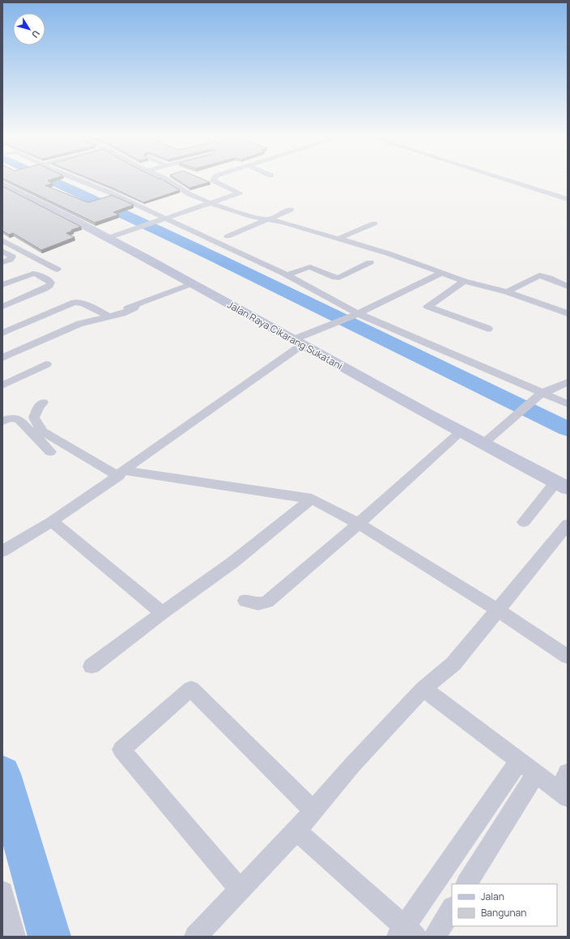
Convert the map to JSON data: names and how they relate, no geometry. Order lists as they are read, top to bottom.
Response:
{
  "streets": {
    "main road": ["Jalan Raya Cikarang Sukatani"]
  },
  "legend": ["Jalan", "Bangunan"],
  "north": "bottom right"
}
